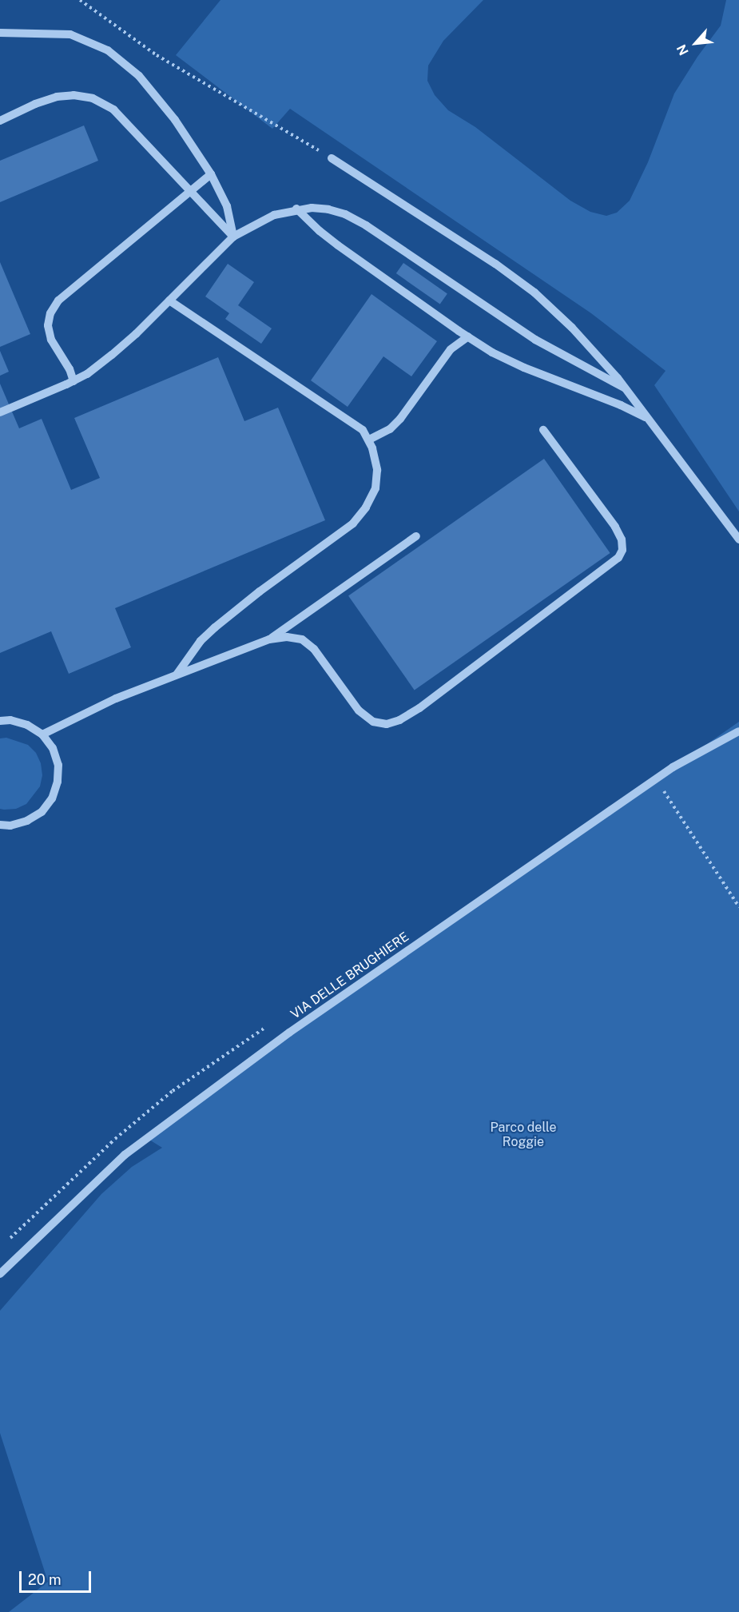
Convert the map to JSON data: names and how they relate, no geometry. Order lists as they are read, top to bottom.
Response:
{
  "streets": {
    "street": ["VIA DELLE BRUGHIERE"]
  },
  "parks": ["Parco delle Roggie"],
  "scale_bar": "20 m",
  "north": "bottom left"
}
